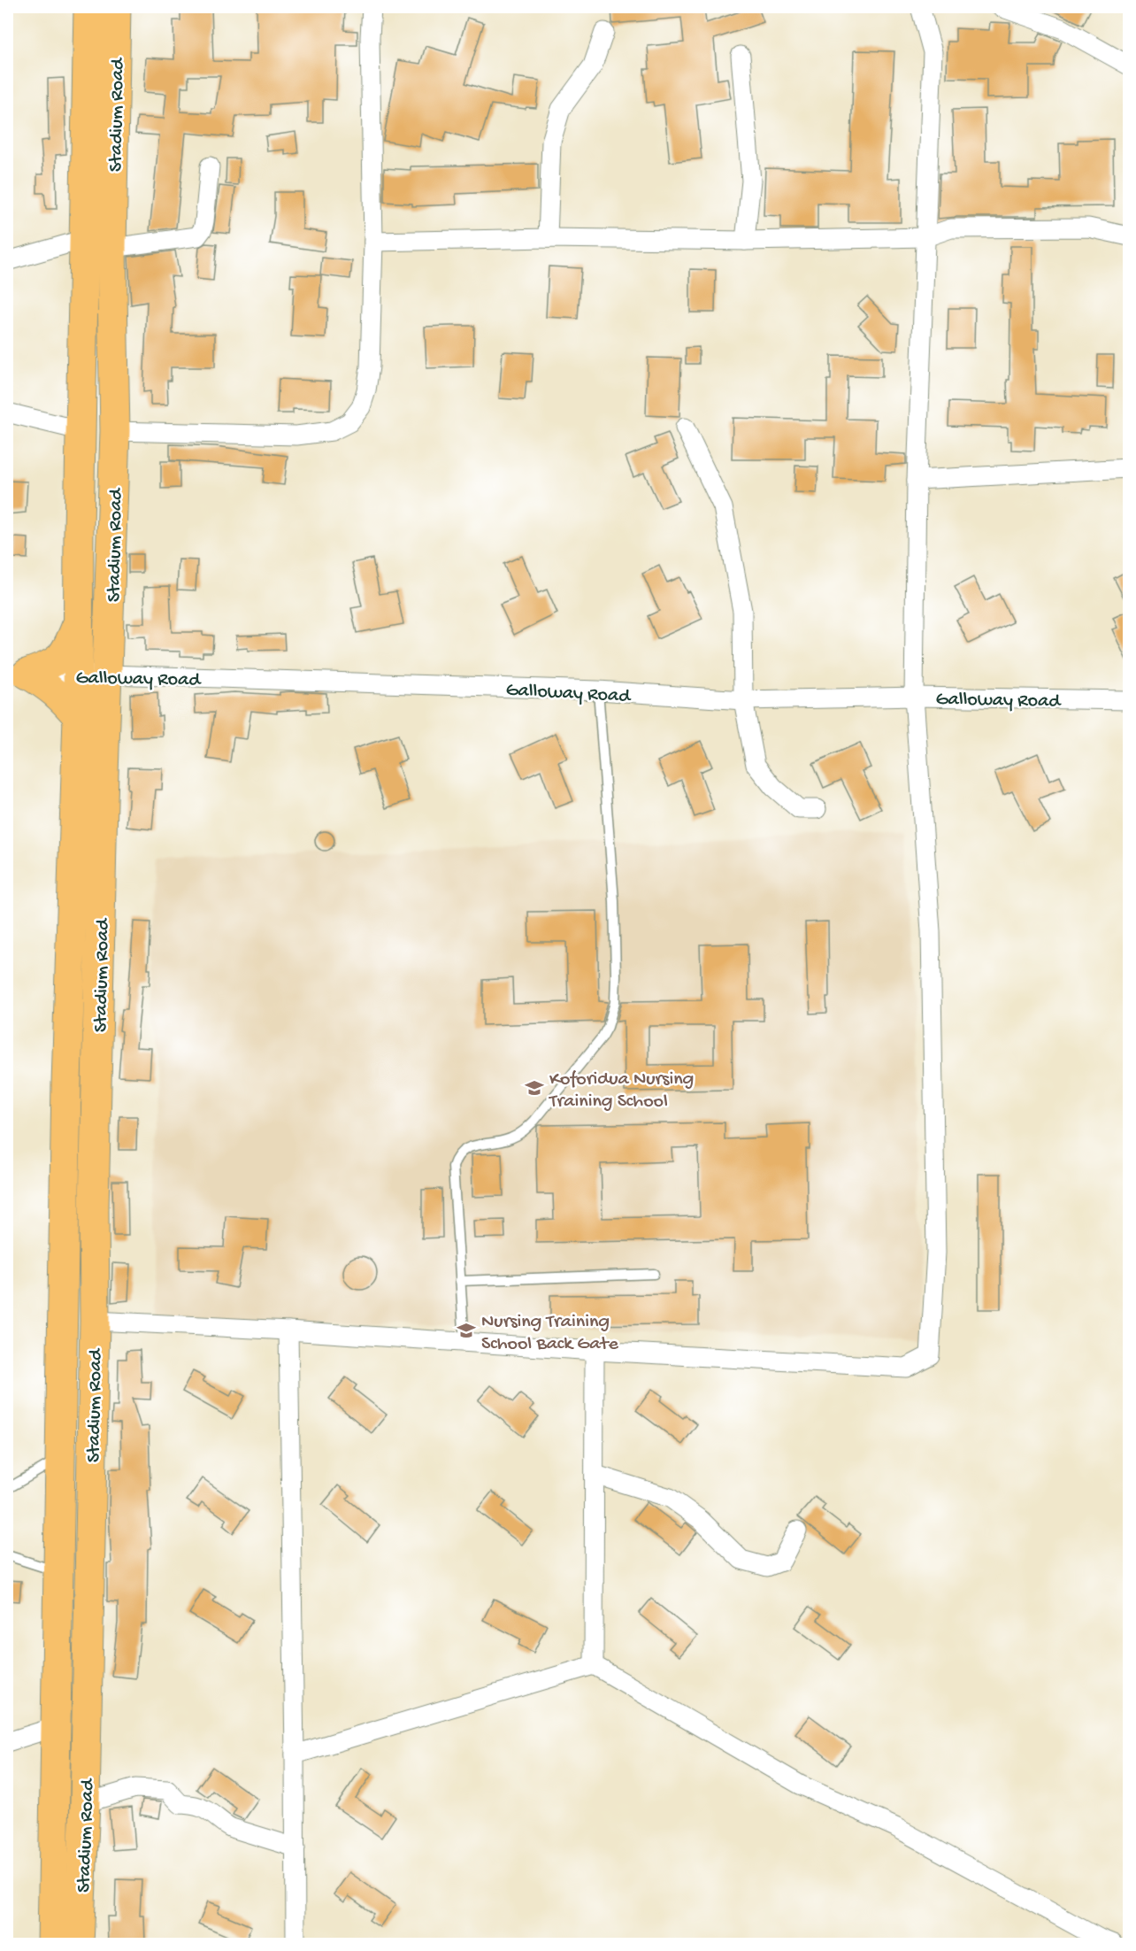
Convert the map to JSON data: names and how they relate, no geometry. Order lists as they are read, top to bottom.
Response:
{
  "streets": {
    "main road": ["Stadium Road"],
    "street": ["Galloway Road"]
  },
  "crossings": [
    ["Stadium Road", "Galloway Road"]
  ],
  "places": {
    "school or university": ["Koforidua Nursing Training School", "Nursing Training School Back Gate"]
  }
}
